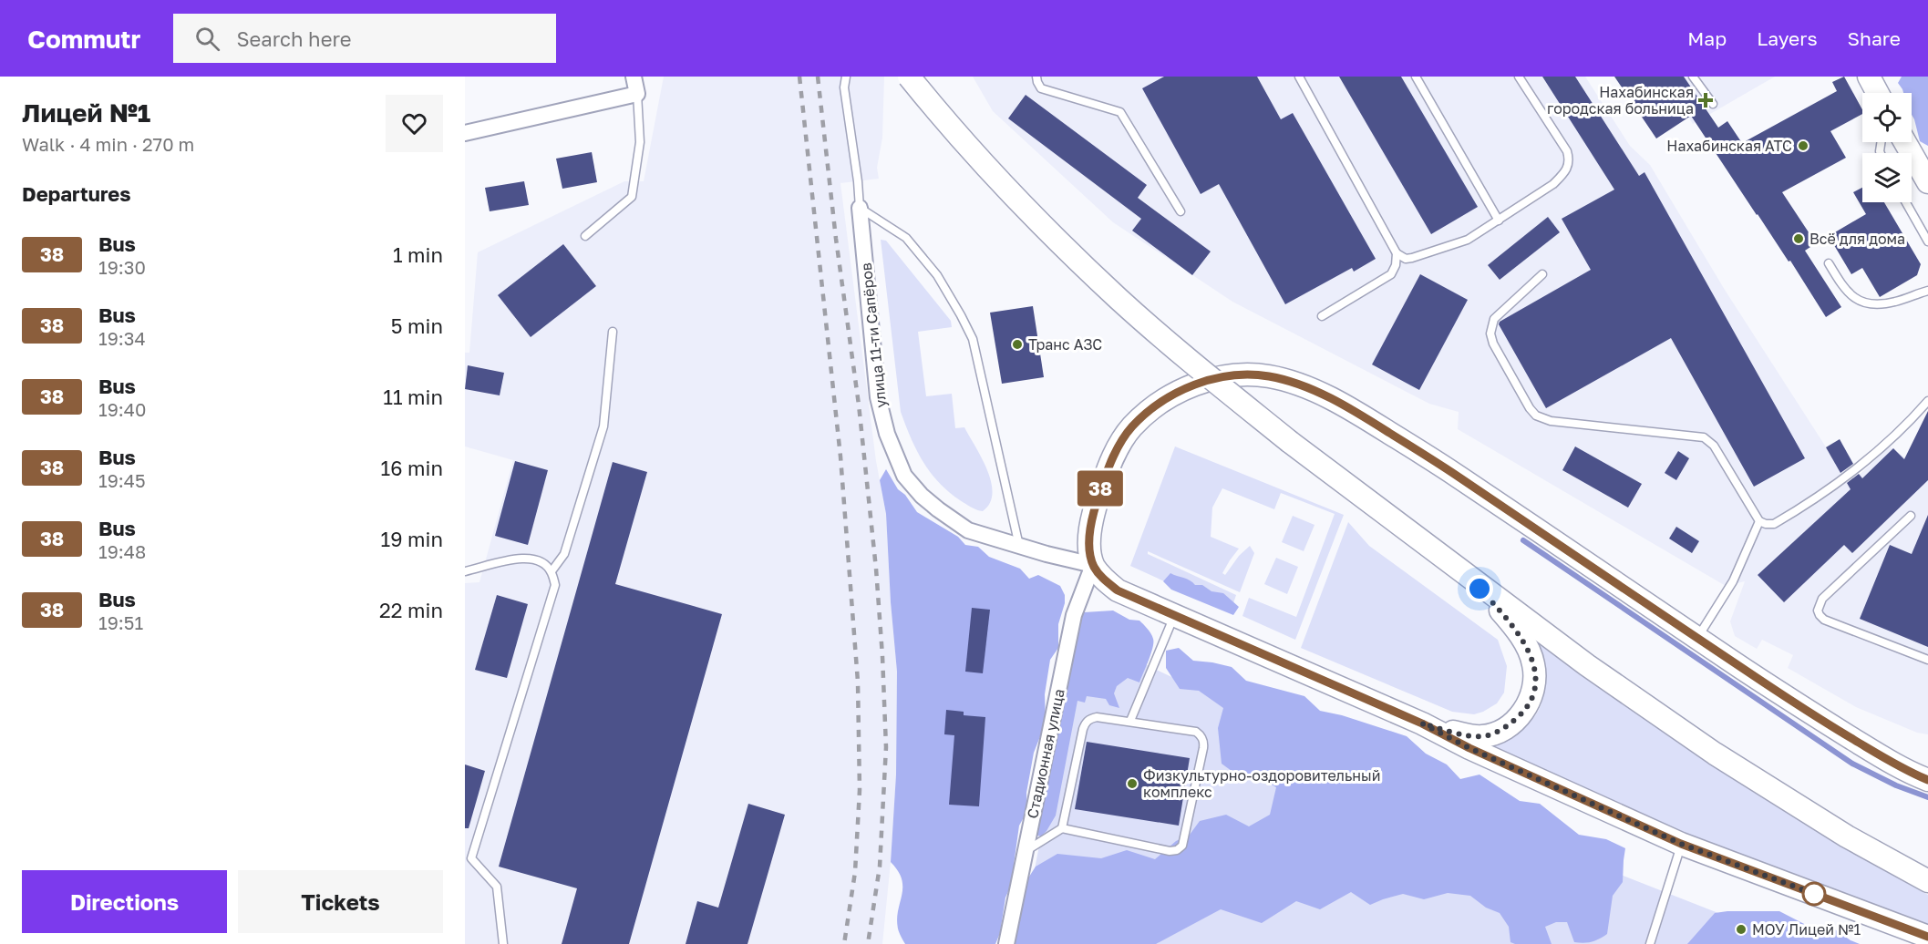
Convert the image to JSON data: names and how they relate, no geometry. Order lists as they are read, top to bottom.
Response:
{
  "streets": {
    "street": ["улица 11-ти Сапёров", "Стадионная улица"]
  },
  "crossings": [
    ["улица 11-ти Сапёров", "Стадионная улица"]
  ],
  "places": {
    "health": ["Нахабинская городская больница"],
    "other": [
      "Нахабинская АТС",
      "Всё для дома",
      "Транс АЗС",
      "Физкультурно-оздоровительный комплекс",
      "МОУ Лицей №1"
    ]
  },
  "lines": ["bus line 38"],
  "page": {
    "header": "Commutr",
    "search": "Search here",
    "nav": ["Map", "Layers", "Share"],
    "heading": [
      ["Лицей №1", "Walk · 4 min · 270 m"],
      "Departures"
    ],
    "on_map": "38",
    "list": [
      {
        "mark": "38",
        "name": "Bus",
        "note": "19:30",
        "value": "1 min"
      },
      {
        "mark": "38",
        "name": "Bus",
        "note": "19:34",
        "value": "5 min"
      },
      {
        "mark": "38",
        "name": "Bus",
        "note": "19:40",
        "value": "11 min"
      },
      {
        "mark": "38",
        "name": "Bus",
        "note": "19:45",
        "value": "16 min"
      },
      {
        "mark": "38",
        "name": "Bus",
        "note": "19:48",
        "value": "19 min"
      },
      {
        "mark": "38",
        "name": "Bus",
        "note": "19:51",
        "value": "22 min"
      }
    ],
    "buttons": ["Directions", "Tickets"]
  }
}
